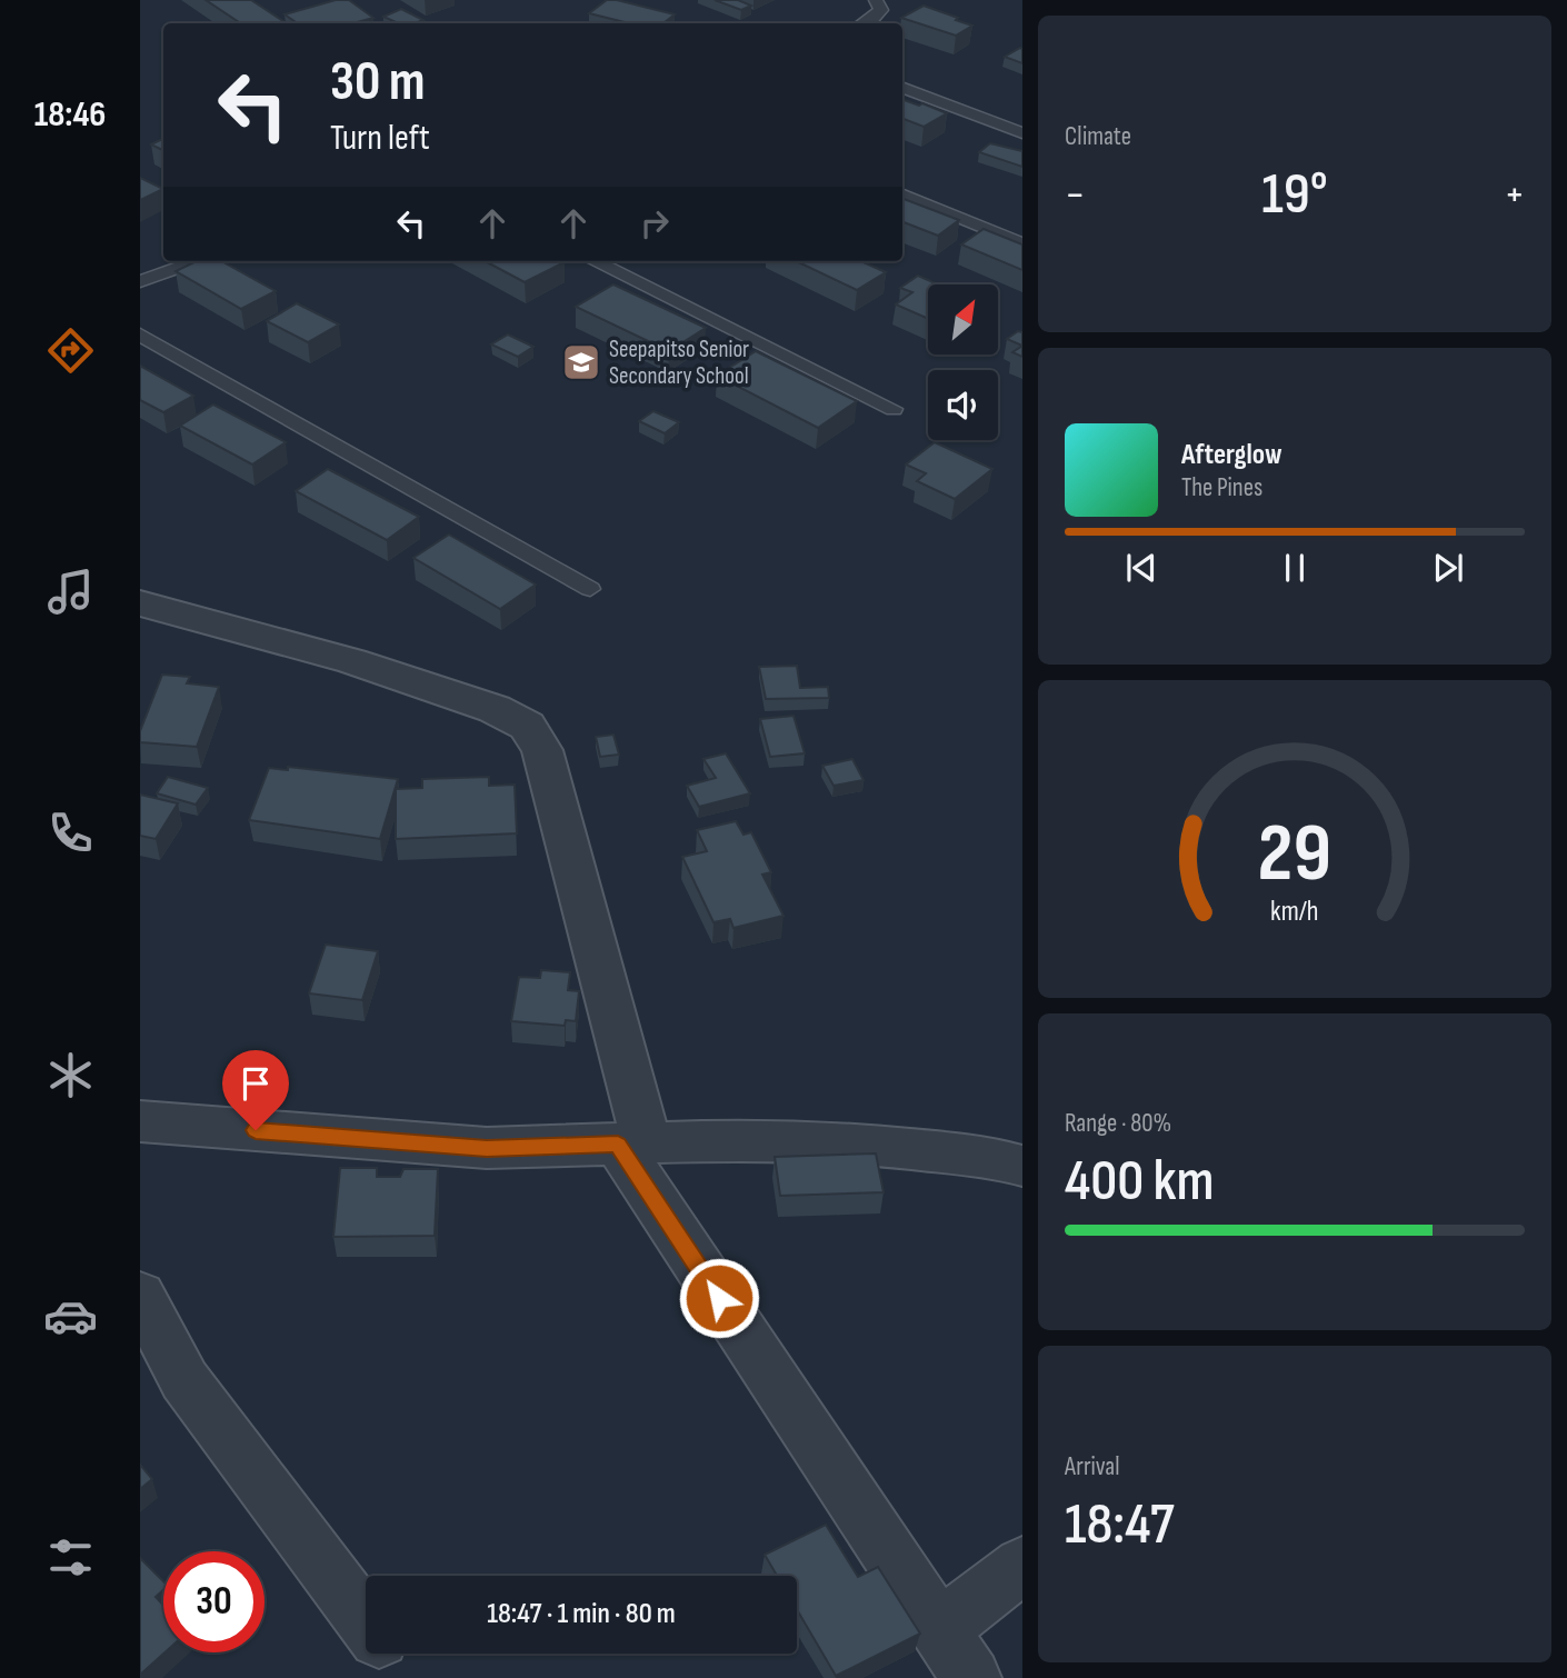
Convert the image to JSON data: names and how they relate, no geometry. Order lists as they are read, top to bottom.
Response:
{
  "places": {
    "school or university": ["Seepapitso Senior Secondary School"]
  },
  "north": "top right",
  "page": {
    "tabs": "18:46",
    "tile": [
      "Climate",
      ["Range · 80%", "400 km"],
      ["Arrival", "18:47"]
    ],
    "turn": ["30 m", "Turn left"],
    "heat": ["−", "19°", "+"],
    "song": ["Afterglow", "The Pines"],
    "limit": "30",
    "trip": "18:47 · 1 min · 80 m",
    "gauge": ["29", "km/h"]
  }
}
